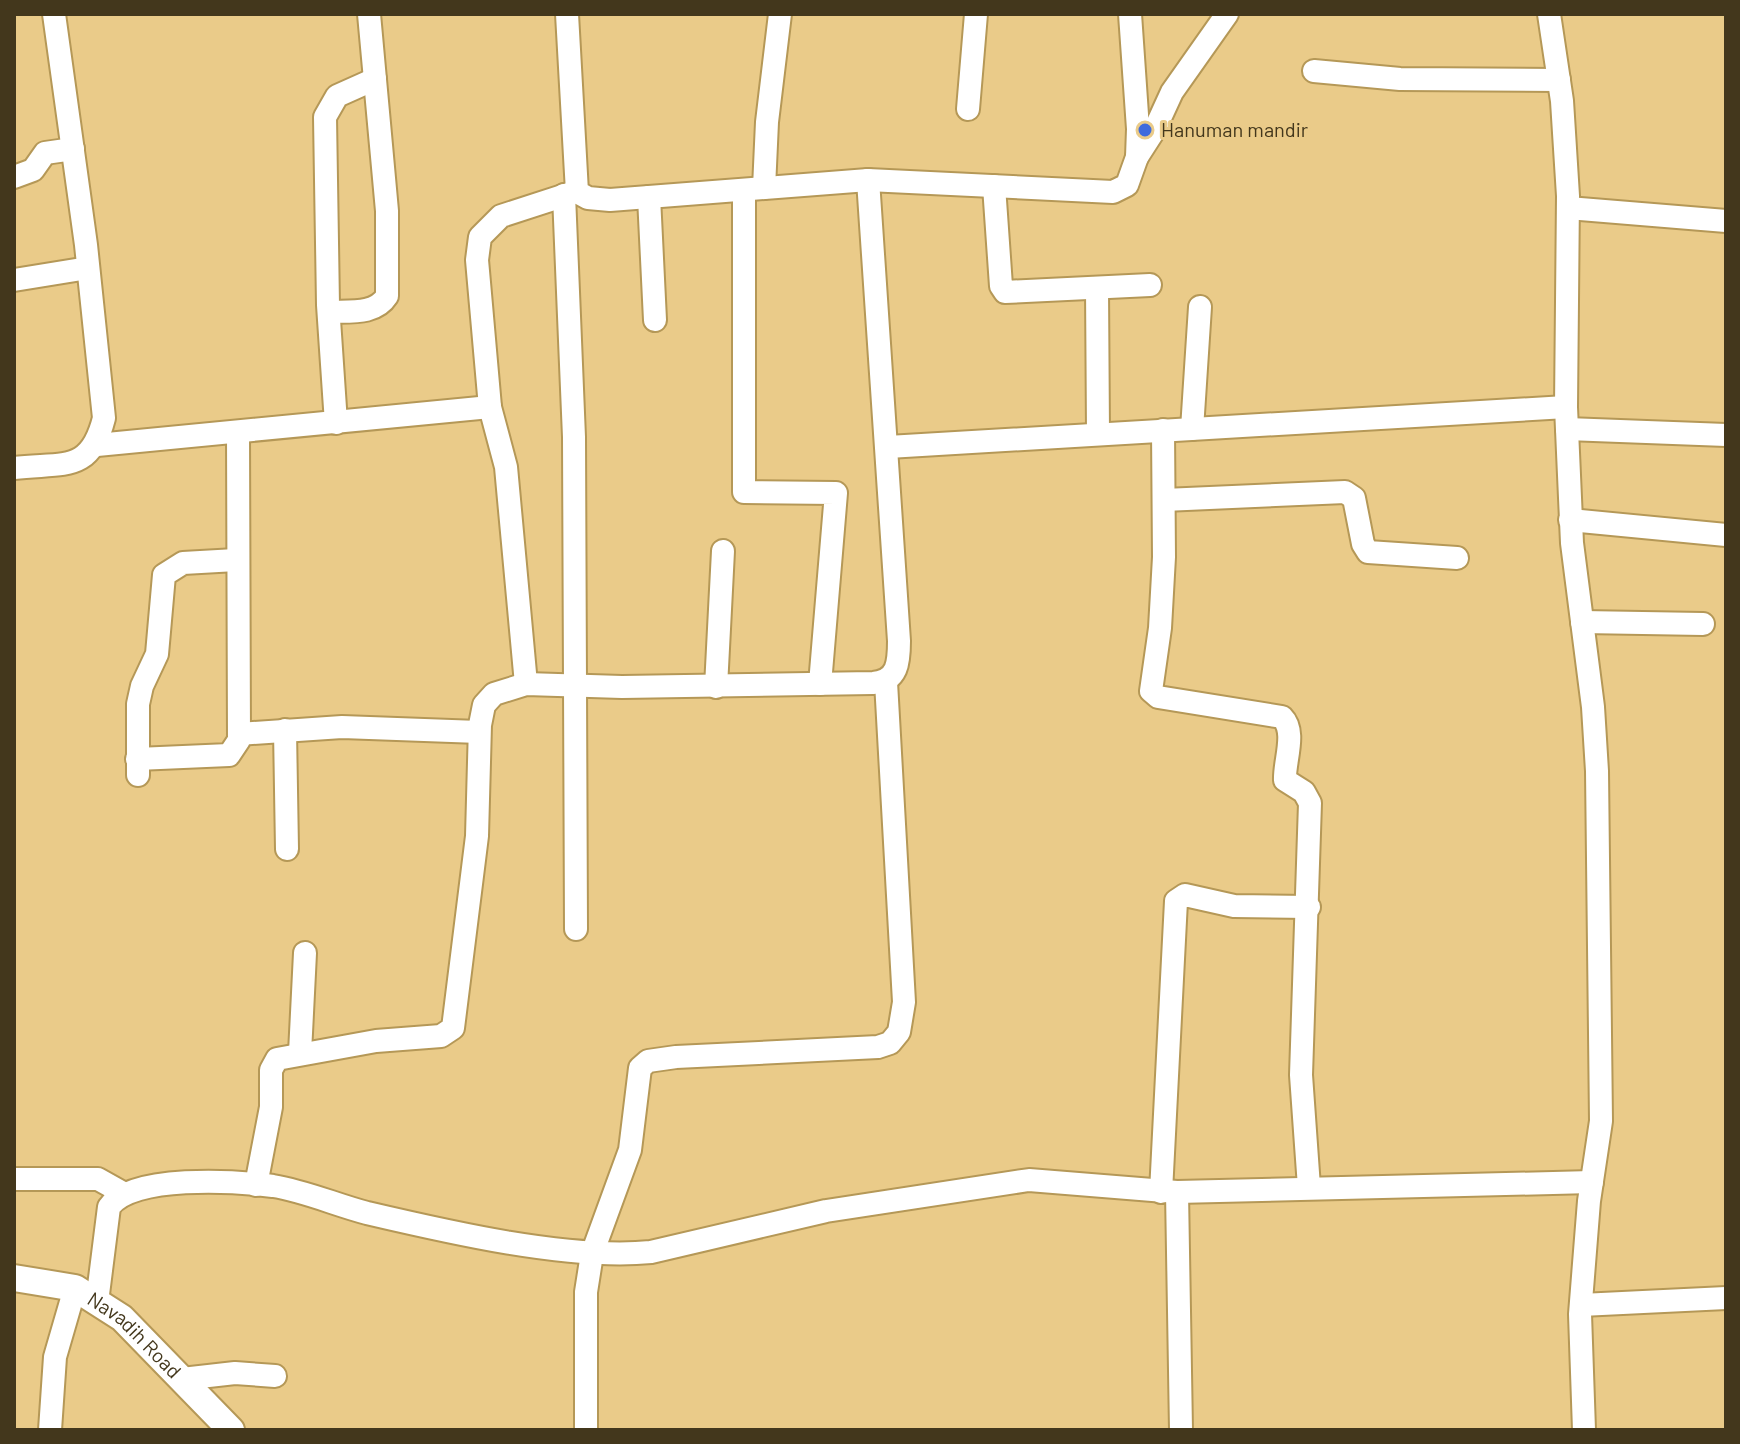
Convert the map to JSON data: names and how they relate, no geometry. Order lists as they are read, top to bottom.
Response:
{
  "streets": {
    "main road": ["Navadih Road"]
  },
  "places": ["Hanuman mandir"]
}
